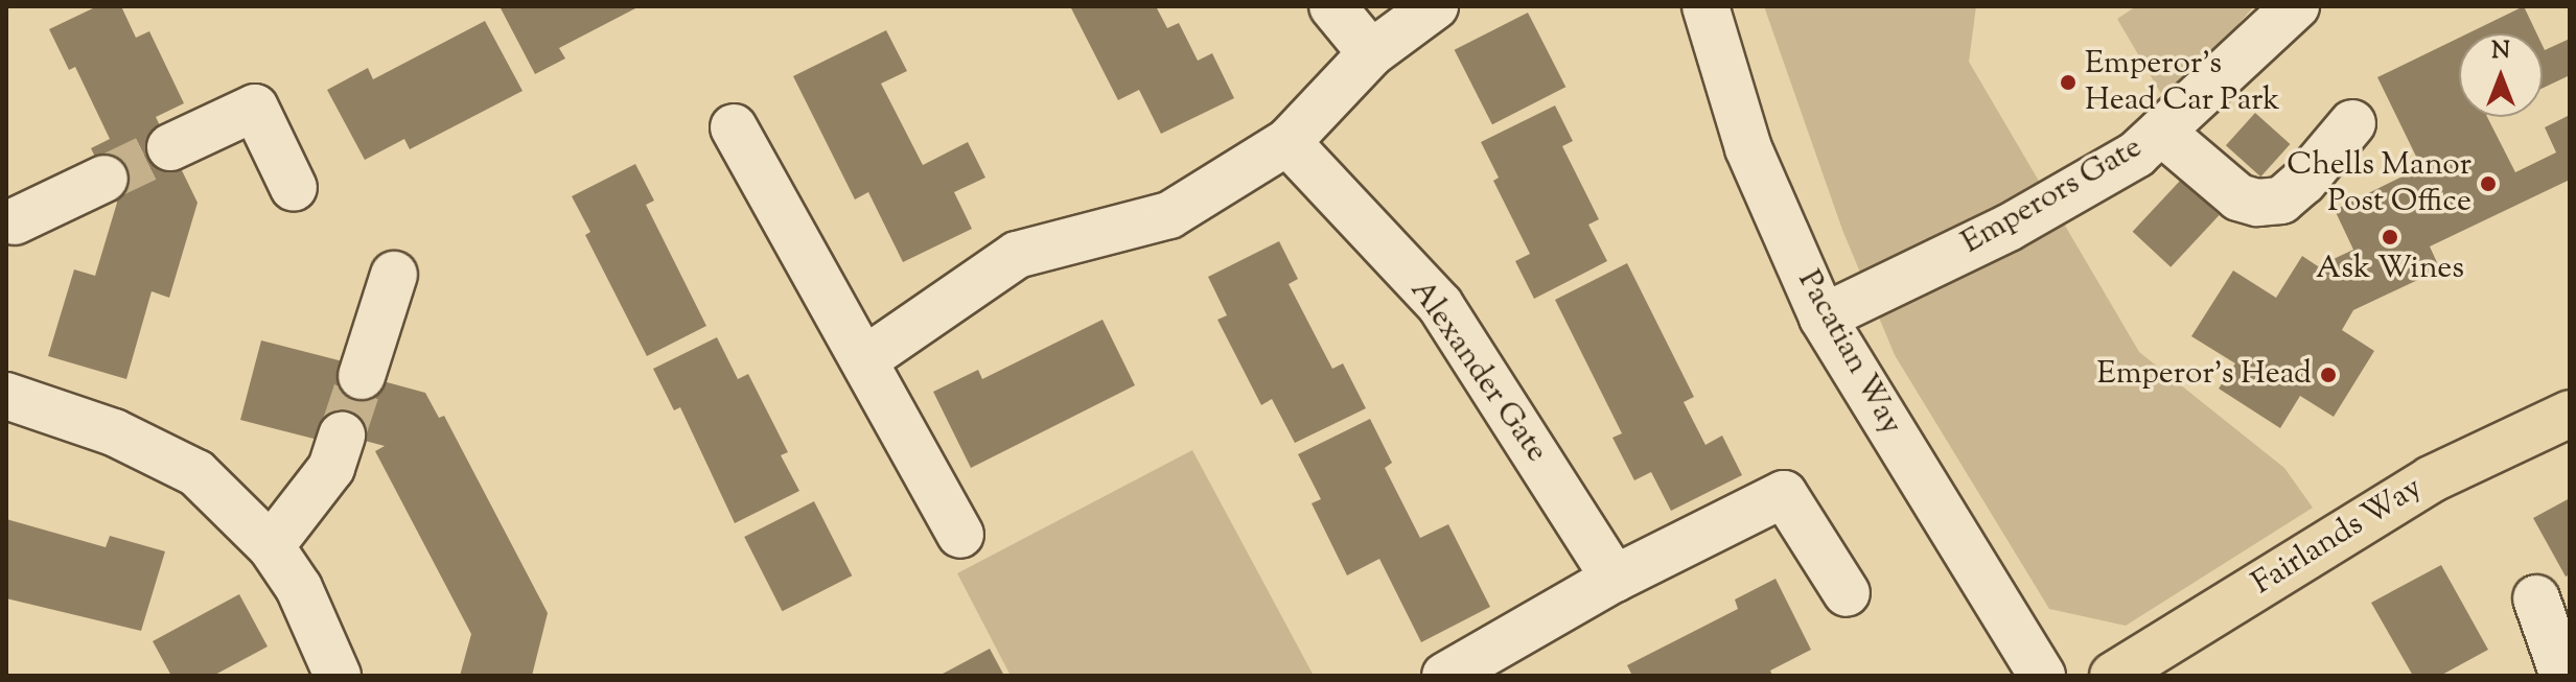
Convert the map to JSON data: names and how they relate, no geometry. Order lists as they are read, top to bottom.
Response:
{
  "streets": {
    "main road": ["Fairlands Way"],
    "street": ["Emperors Gate", "Pacatian Way", "Alexander Gate"]
  },
  "crossings": [
    ["Emperors Gate", "Pacatian Way"]
  ],
  "places": [
    "Emperor's Head Car Park",
    "Chells Manor Post Office",
    "Ask Wines",
    "Emperor's Head"
  ],
  "north": "top"
}
